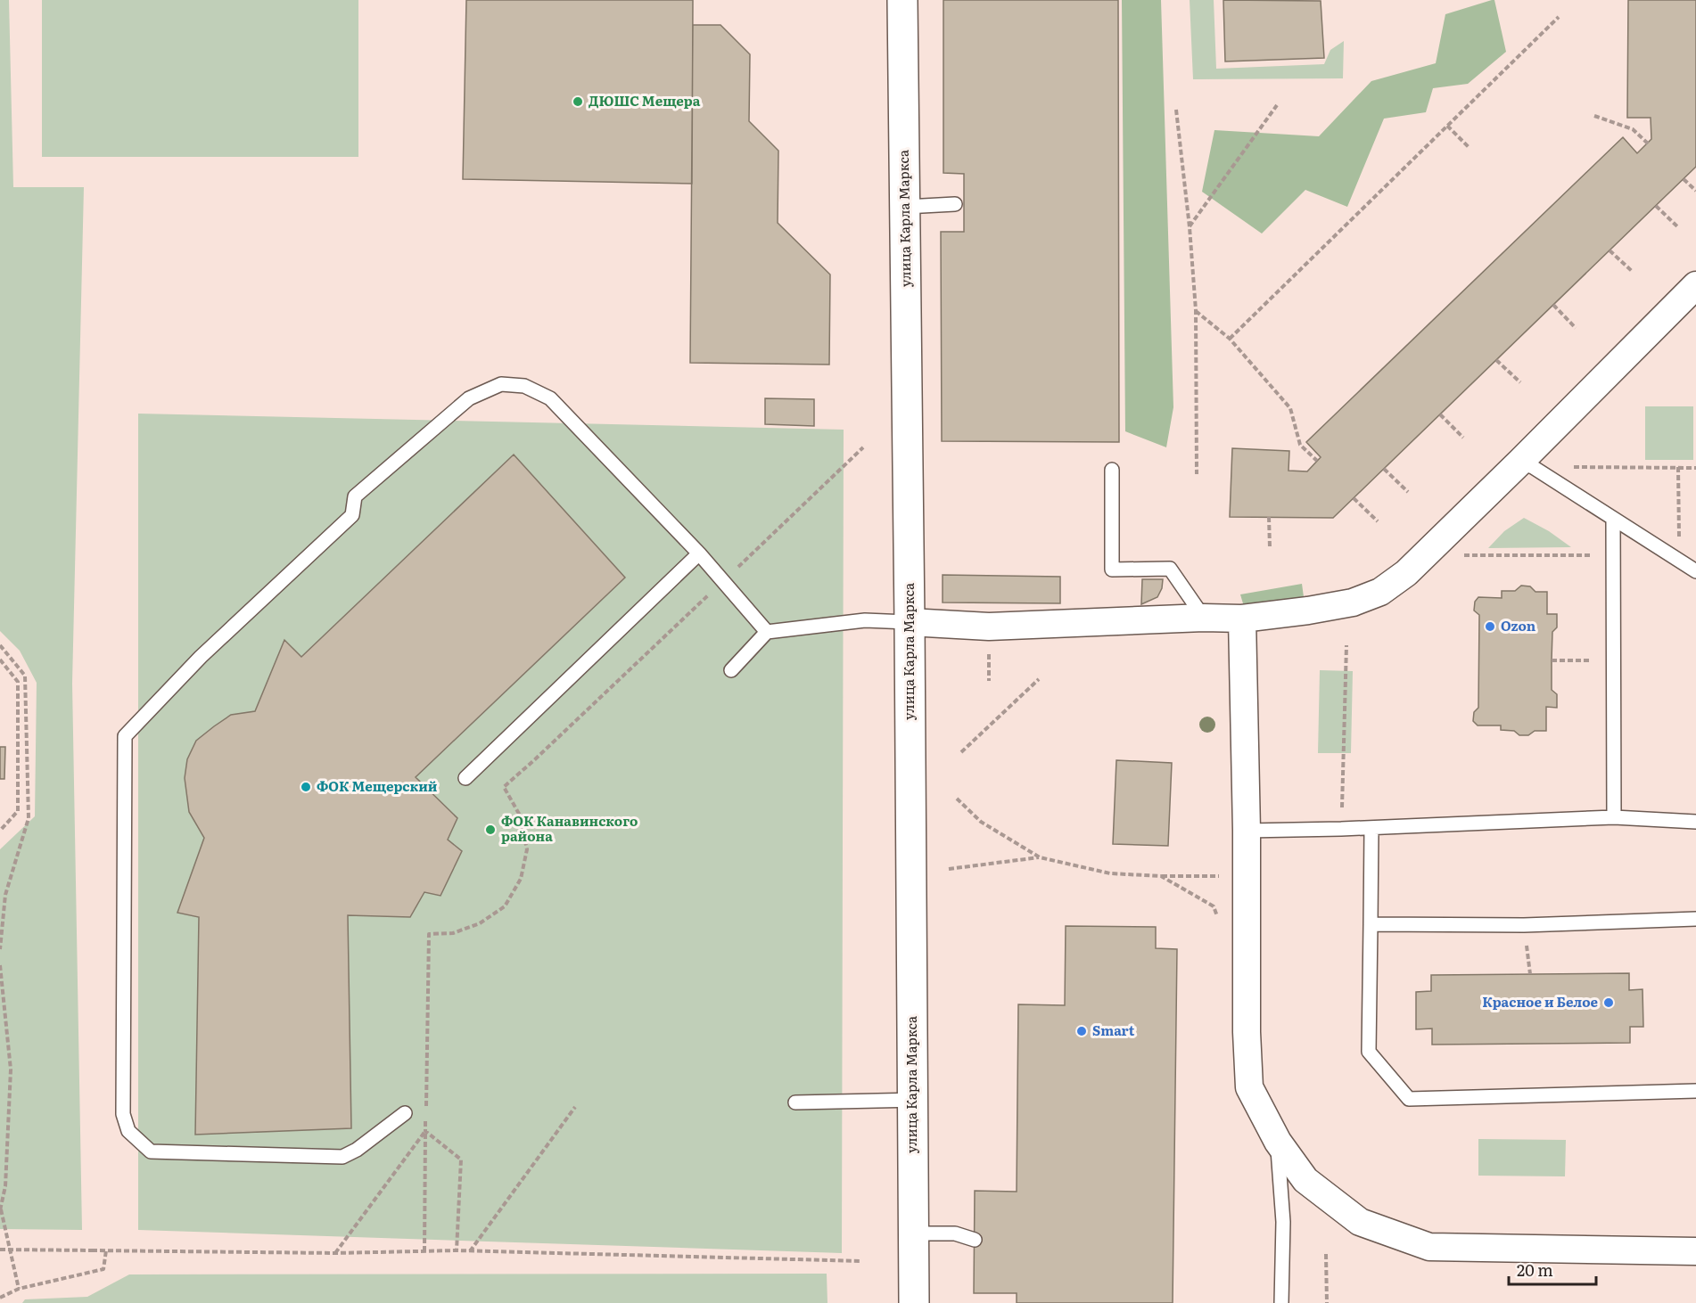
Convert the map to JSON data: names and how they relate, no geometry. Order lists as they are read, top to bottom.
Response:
{
  "streets": {
    "main road": ["улица Карла Маркса"]
  },
  "places": [
    "ДЮШС Мещера",
    "Ozon",
    "ФОК Мещерский",
    "ФОК Канавинского района",
    "Красное и Белое",
    "Smart"
  ],
  "scale_bar": "20 m"
}
